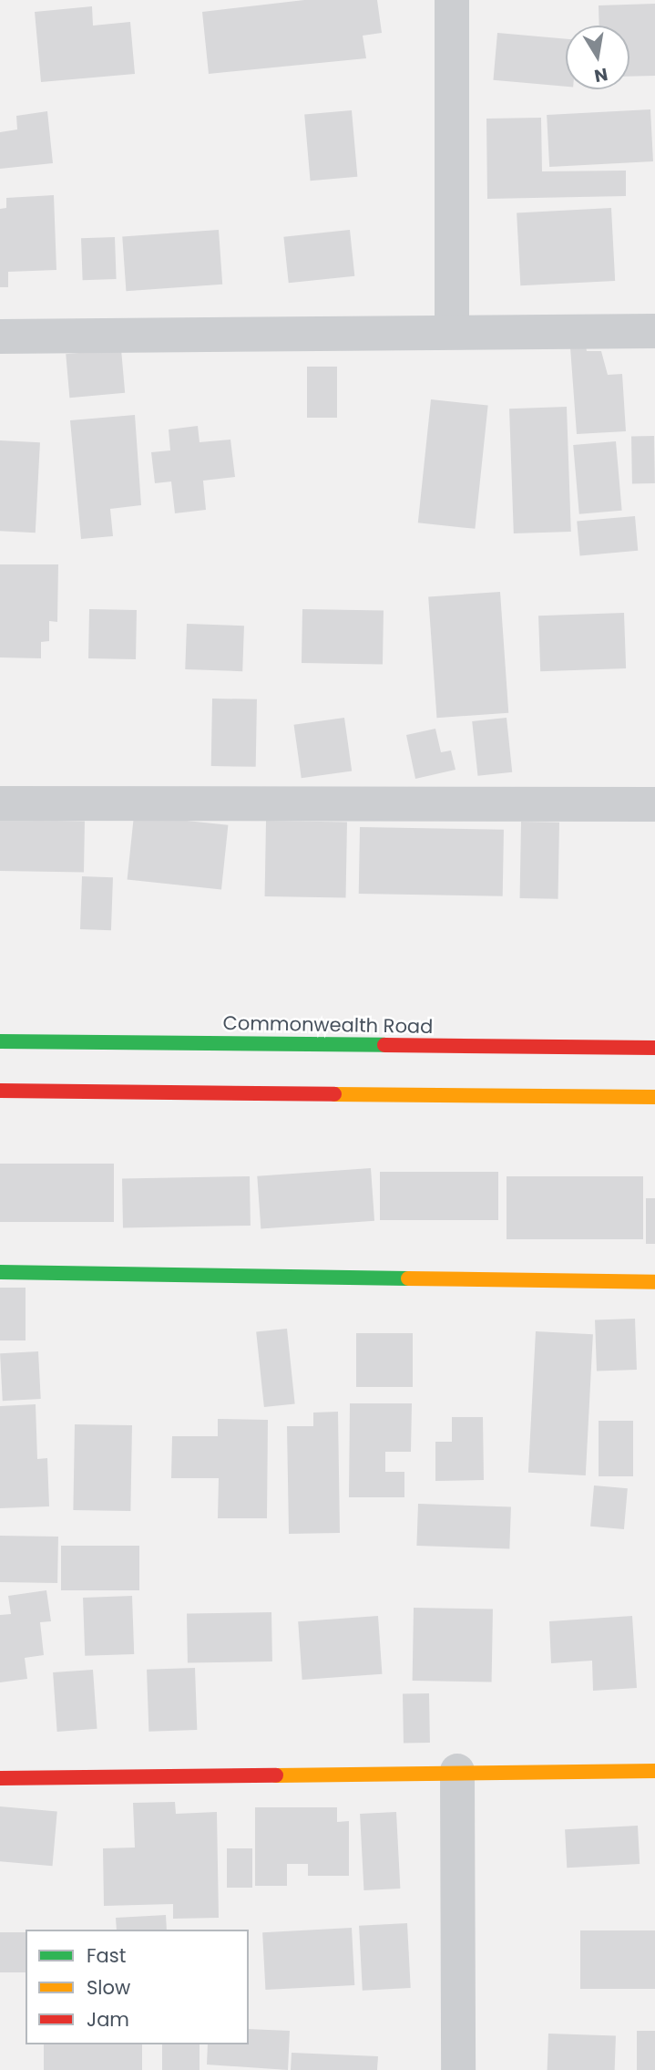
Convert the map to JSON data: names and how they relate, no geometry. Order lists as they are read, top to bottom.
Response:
{
  "streets": {
    "street": ["Commonwealth Road"]
  },
  "legend": ["Fast", "Slow", "Jam"],
  "north": "bottom"
}
